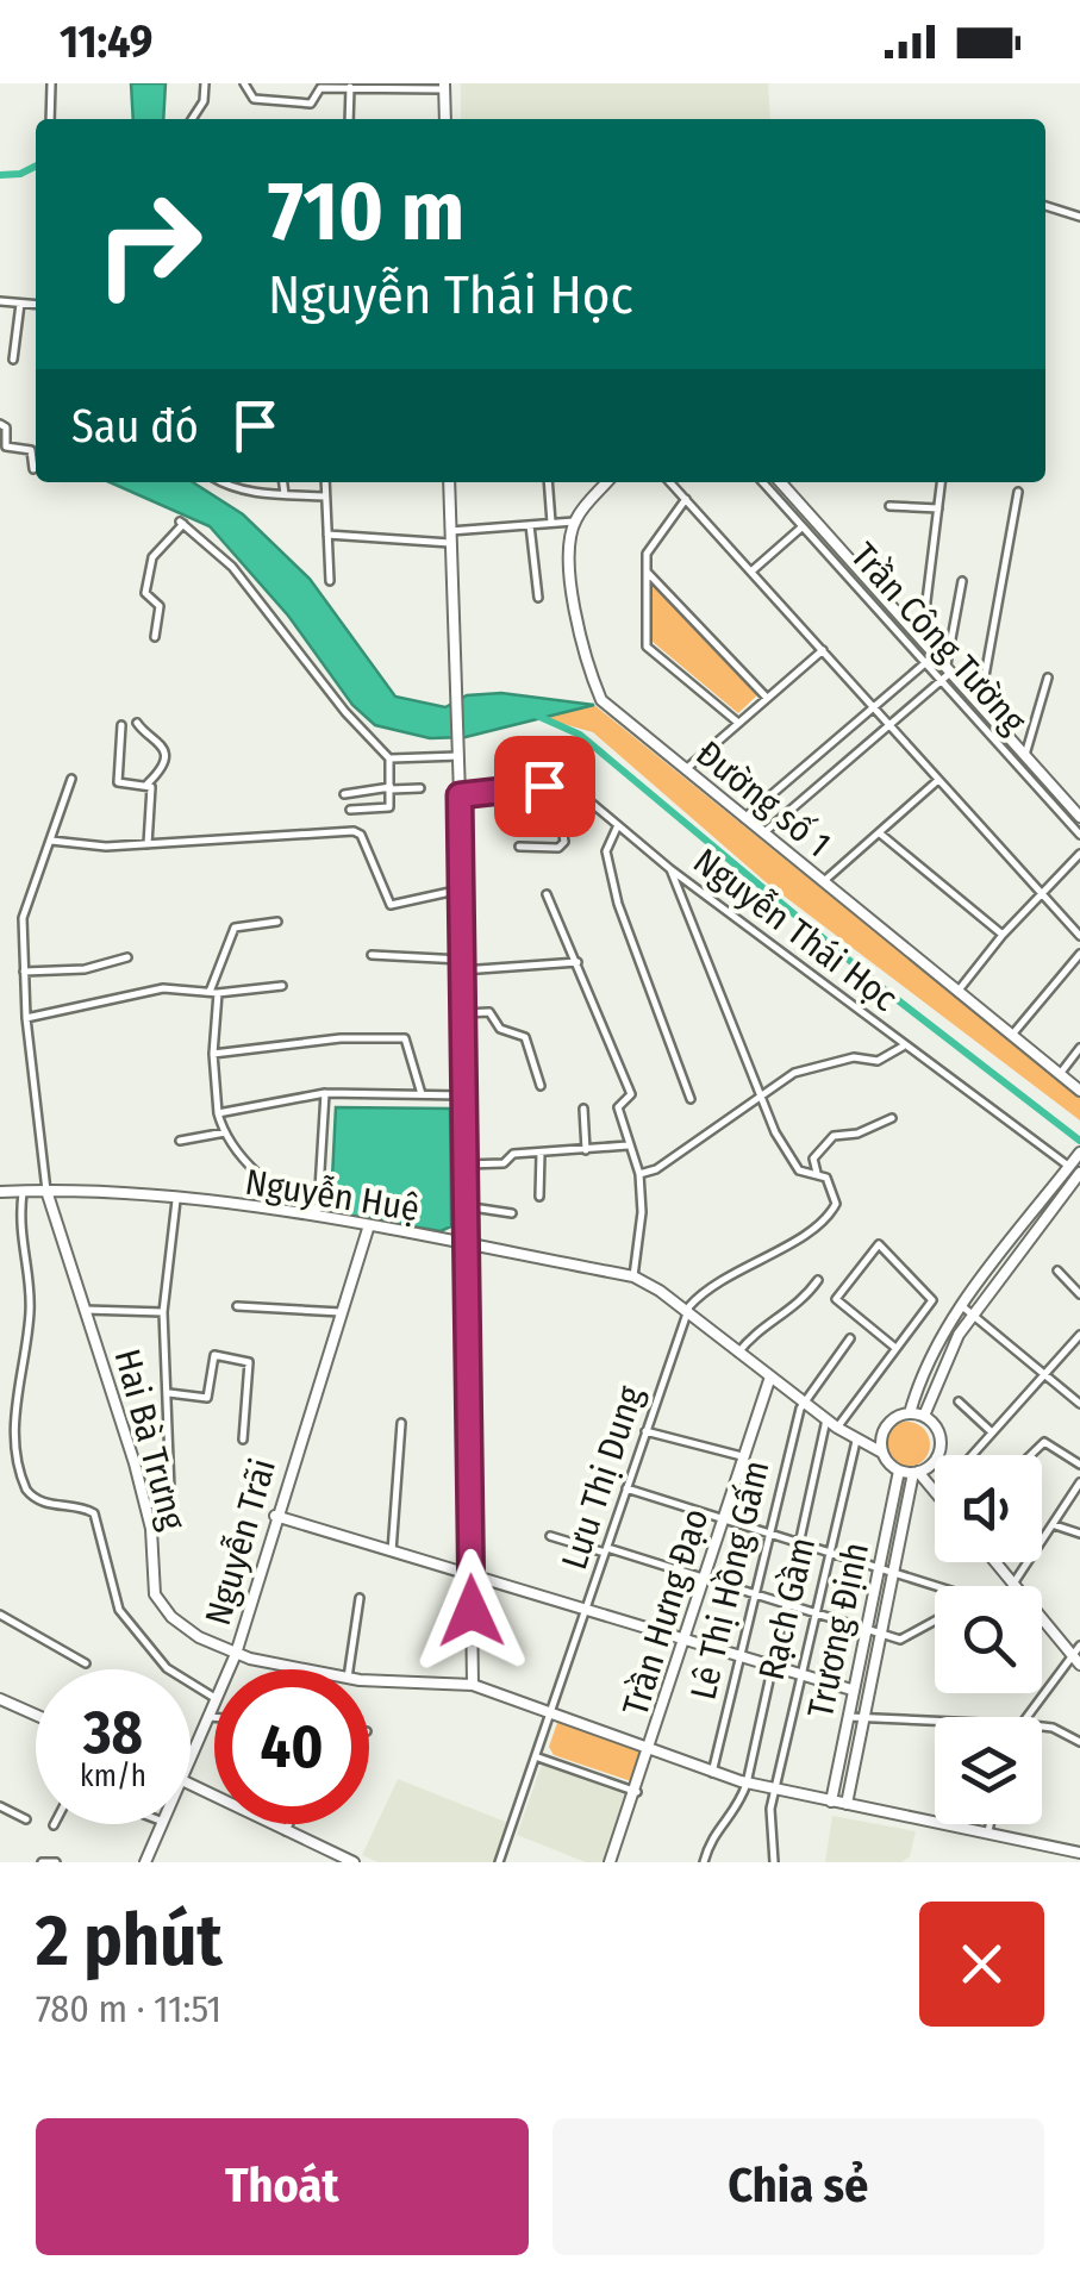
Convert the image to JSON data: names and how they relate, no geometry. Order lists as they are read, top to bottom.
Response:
{
  "streets": {
    "main road": [
      "Trần Công Tường",
      "Đường số 1",
      "Nguyễn Huệ",
      "Hai Bà Trưng",
      "Nguyễn Trãi",
      "Trần Hưng Đạo",
      "Trương Định"
    ],
    "street": [
      "Nguyễn Thái Học",
      "Lưu Thị Dung",
      "Lê Thị Hồng Gấm",
      "Rạch Gầm"
    ]
  },
  "crossings": [
    ["Nguyễn Huệ", "Hai Bà Trưng"],
    ["Nguyễn Huệ", "Lưu Thị Dung"],
    ["Nguyễn Huệ", "Nguyễn Trãi"],
    ["Nguyễn Huệ", "Lê Thị Hồng Gấm"],
    ["Nguyễn Huệ", "Rạch Gầm"],
    ["Nguyễn Huệ", "Trần Hưng Đạo"],
    ["Nguyễn Huệ", "Trương Định"],
    ["Hai Bà Trưng", "Lưu Thị Dung"],
    ["Hai Bà Trưng", "Nguyễn Trãi"],
    ["Hai Bà Trưng", "Lê Thị Hồng Gấm"],
    ["Hai Bà Trưng", "Rạch Gầm"],
    ["Hai Bà Trưng", "Trần Hưng Đạo"],
    ["Hai Bà Trưng", "Trương Định"]
  ],
  "page": {
    "status": "11:49",
    "turn": ["710 m", "Nguyễn Thái Học"],
    "then": "Sau đó",
    "speed": "38 km/h",
    "limit": "40",
    "heading": ["2 phút", "780 m · 11:51"],
    "buttons": ["Thoát", "Chia sẻ"]
  }
}
